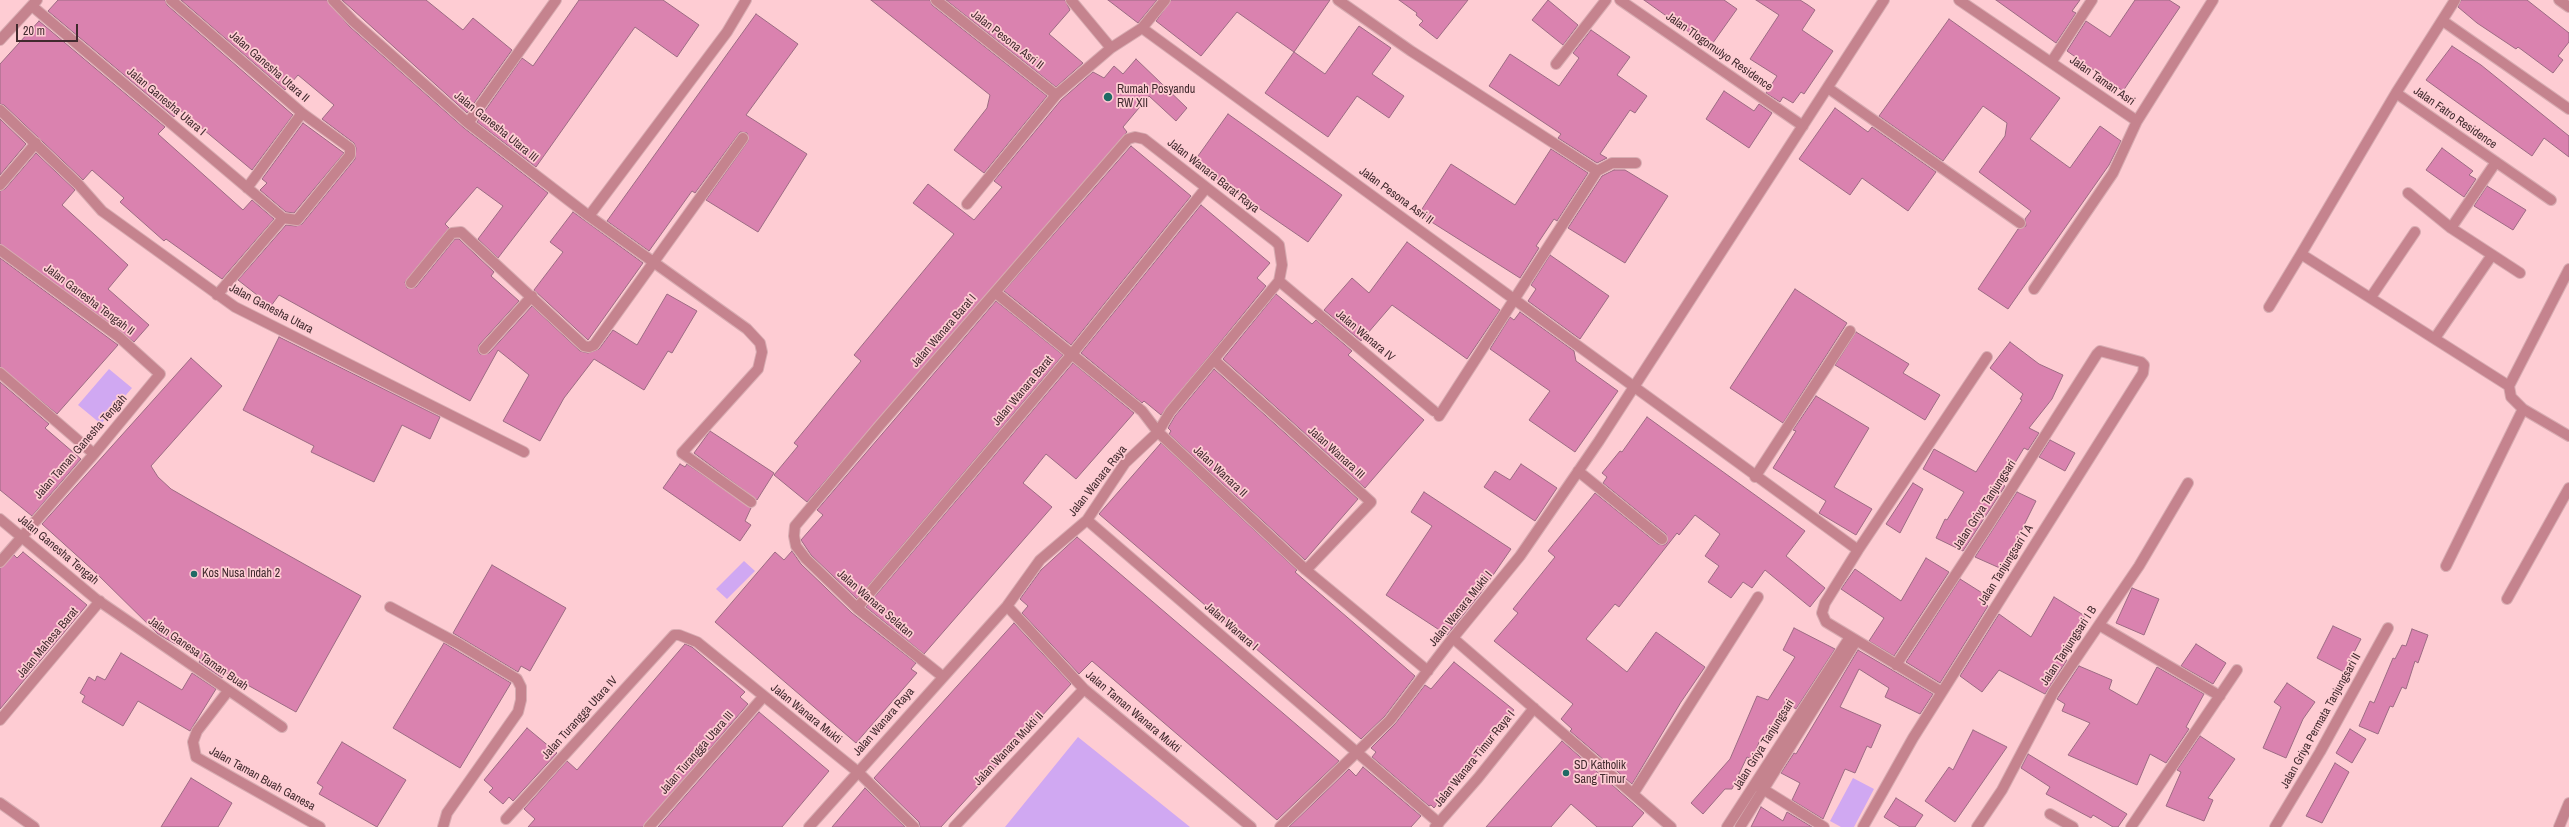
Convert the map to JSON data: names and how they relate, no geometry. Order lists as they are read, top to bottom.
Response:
{
  "streets": {
    "street": [
      "Jalan Pesona Asri II",
      "Jalan Tlogomulyo Residence",
      "Jalan Ganesha Utara II",
      "Jalan Taman Asri",
      "Jalan Ganesha Utara I",
      "Jalan Fatro Residence",
      "Jalan Ganesha Utara III",
      "Jalan Wanara Barat Raya",
      "Jalan Ganesha Tengah II",
      "Jalan Ganesha Utara",
      "Jalan Wanara Barat I",
      "Jalan Wanara IV",
      "Jalan Wanara Barat",
      "Jalan Taman Ganesha Tengah",
      "Jalan Wanara III",
      "Jalan Wanara II",
      "Jalan Wanara Raya",
      "Jalan Griya Tanjungsari",
      "Jalan Ganesha Tengah",
      "Jalan Tanjungsari I A",
      "Jalan Wanara Selatan",
      "Jalan Wanara Mukti I",
      "Jalan Wanara I",
      "Jalan Mahesa Barat",
      "Jalan Tanjungsari I B",
      "Jalan Ganesa Taman Buah",
      "Jalan Taman Wanara Mukti",
      "Jalan Wanara Mukti",
      "Jalan Turangga Utara IV",
      "Jalan Griya Permata Tanjungsari II",
      "Jalan Wanara Mukti II",
      "Jalan Turangga Utara III",
      "Jalan Wanara Timur Raya I",
      "Jalan Taman Buah Ganesa"
    ]
  },
  "crossings": [
    ["Jalan Pesona Asri II", "Jalan Wanara IV"],
    ["Jalan Pesona Asri II", "Jalan Wanara Mukti I"],
    ["Jalan Tlogomulyo Residence", "Jalan Wanara Mukti I"],
    ["Jalan Ganesha Utara II", "Jalan Ganesha Utara I"],
    ["Jalan Wanara Barat Raya", "Jalan Wanara Barat I"],
    ["Jalan Wanara Barat Raya", "Jalan Wanara IV"],
    ["Jalan Wanara Barat Raya", "Jalan Wanara Barat"],
    ["Jalan Wanara Barat Raya", "Jalan Wanara Raya"],
    ["Jalan Ganesha Tengah II", "Jalan Taman Ganesha Tengah"],
    ["Jalan Wanara Barat I", "Jalan Wanara II"],
    ["Jalan Wanara Barat I", "Jalan Wanara Selatan"],
    ["Jalan Wanara IV", "Jalan Wanara Raya"],
    ["Jalan Wanara Barat", "Jalan Wanara II"],
    ["Jalan Wanara Barat", "Jalan Wanara Selatan"],
    ["Jalan Taman Ganesha Tengah", "Jalan Ganesha Tengah"],
    ["Jalan Wanara III", "Jalan Wanara II"],
    ["Jalan Wanara III", "Jalan Wanara Raya"],
    ["Jalan Wanara II", "Jalan Wanara Raya"],
    ["Jalan Wanara II", "Jalan Wanara Mukti I"],
    ["Jalan Wanara Raya", "Jalan Wanara Selatan"],
    ["Jalan Wanara Raya", "Jalan Wanara I"],
    ["Jalan Wanara Raya", "Jalan Taman Wanara Mukti"],
    ["Jalan Wanara Raya", "Jalan Wanara Mukti"],
    ["Jalan Griya Tanjungsari", "Jalan Tanjungsari I A"],
    ["Jalan Ganesha Tengah", "Jalan Mahesa Barat"],
    ["Jalan Ganesha Tengah", "Jalan Ganesa Taman Buah"],
    ["Jalan Wanara Mukti I", "Jalan Wanara I"],
    ["Jalan Wanara I", "Jalan Wanara Timur Raya I"],
    ["Jalan Mahesa Barat", "Jalan Ganesa Taman Buah"],
    ["Jalan Ganesa Taman Buah", "Jalan Taman Buah Ganesa"],
    ["Jalan Taman Wanara Mukti", "Jalan Wanara Mukti II"],
    ["Jalan Wanara Mukti", "Jalan Turangga Utara IV"],
    ["Jalan Wanara Mukti", "Jalan Turangga Utara III"]
  ],
  "places": ["Rumah Posyandu RW XII", "Kos Nusa Indah 2", "SD Katholik Sang Timur"],
  "scale_bar": "20 m"
}
